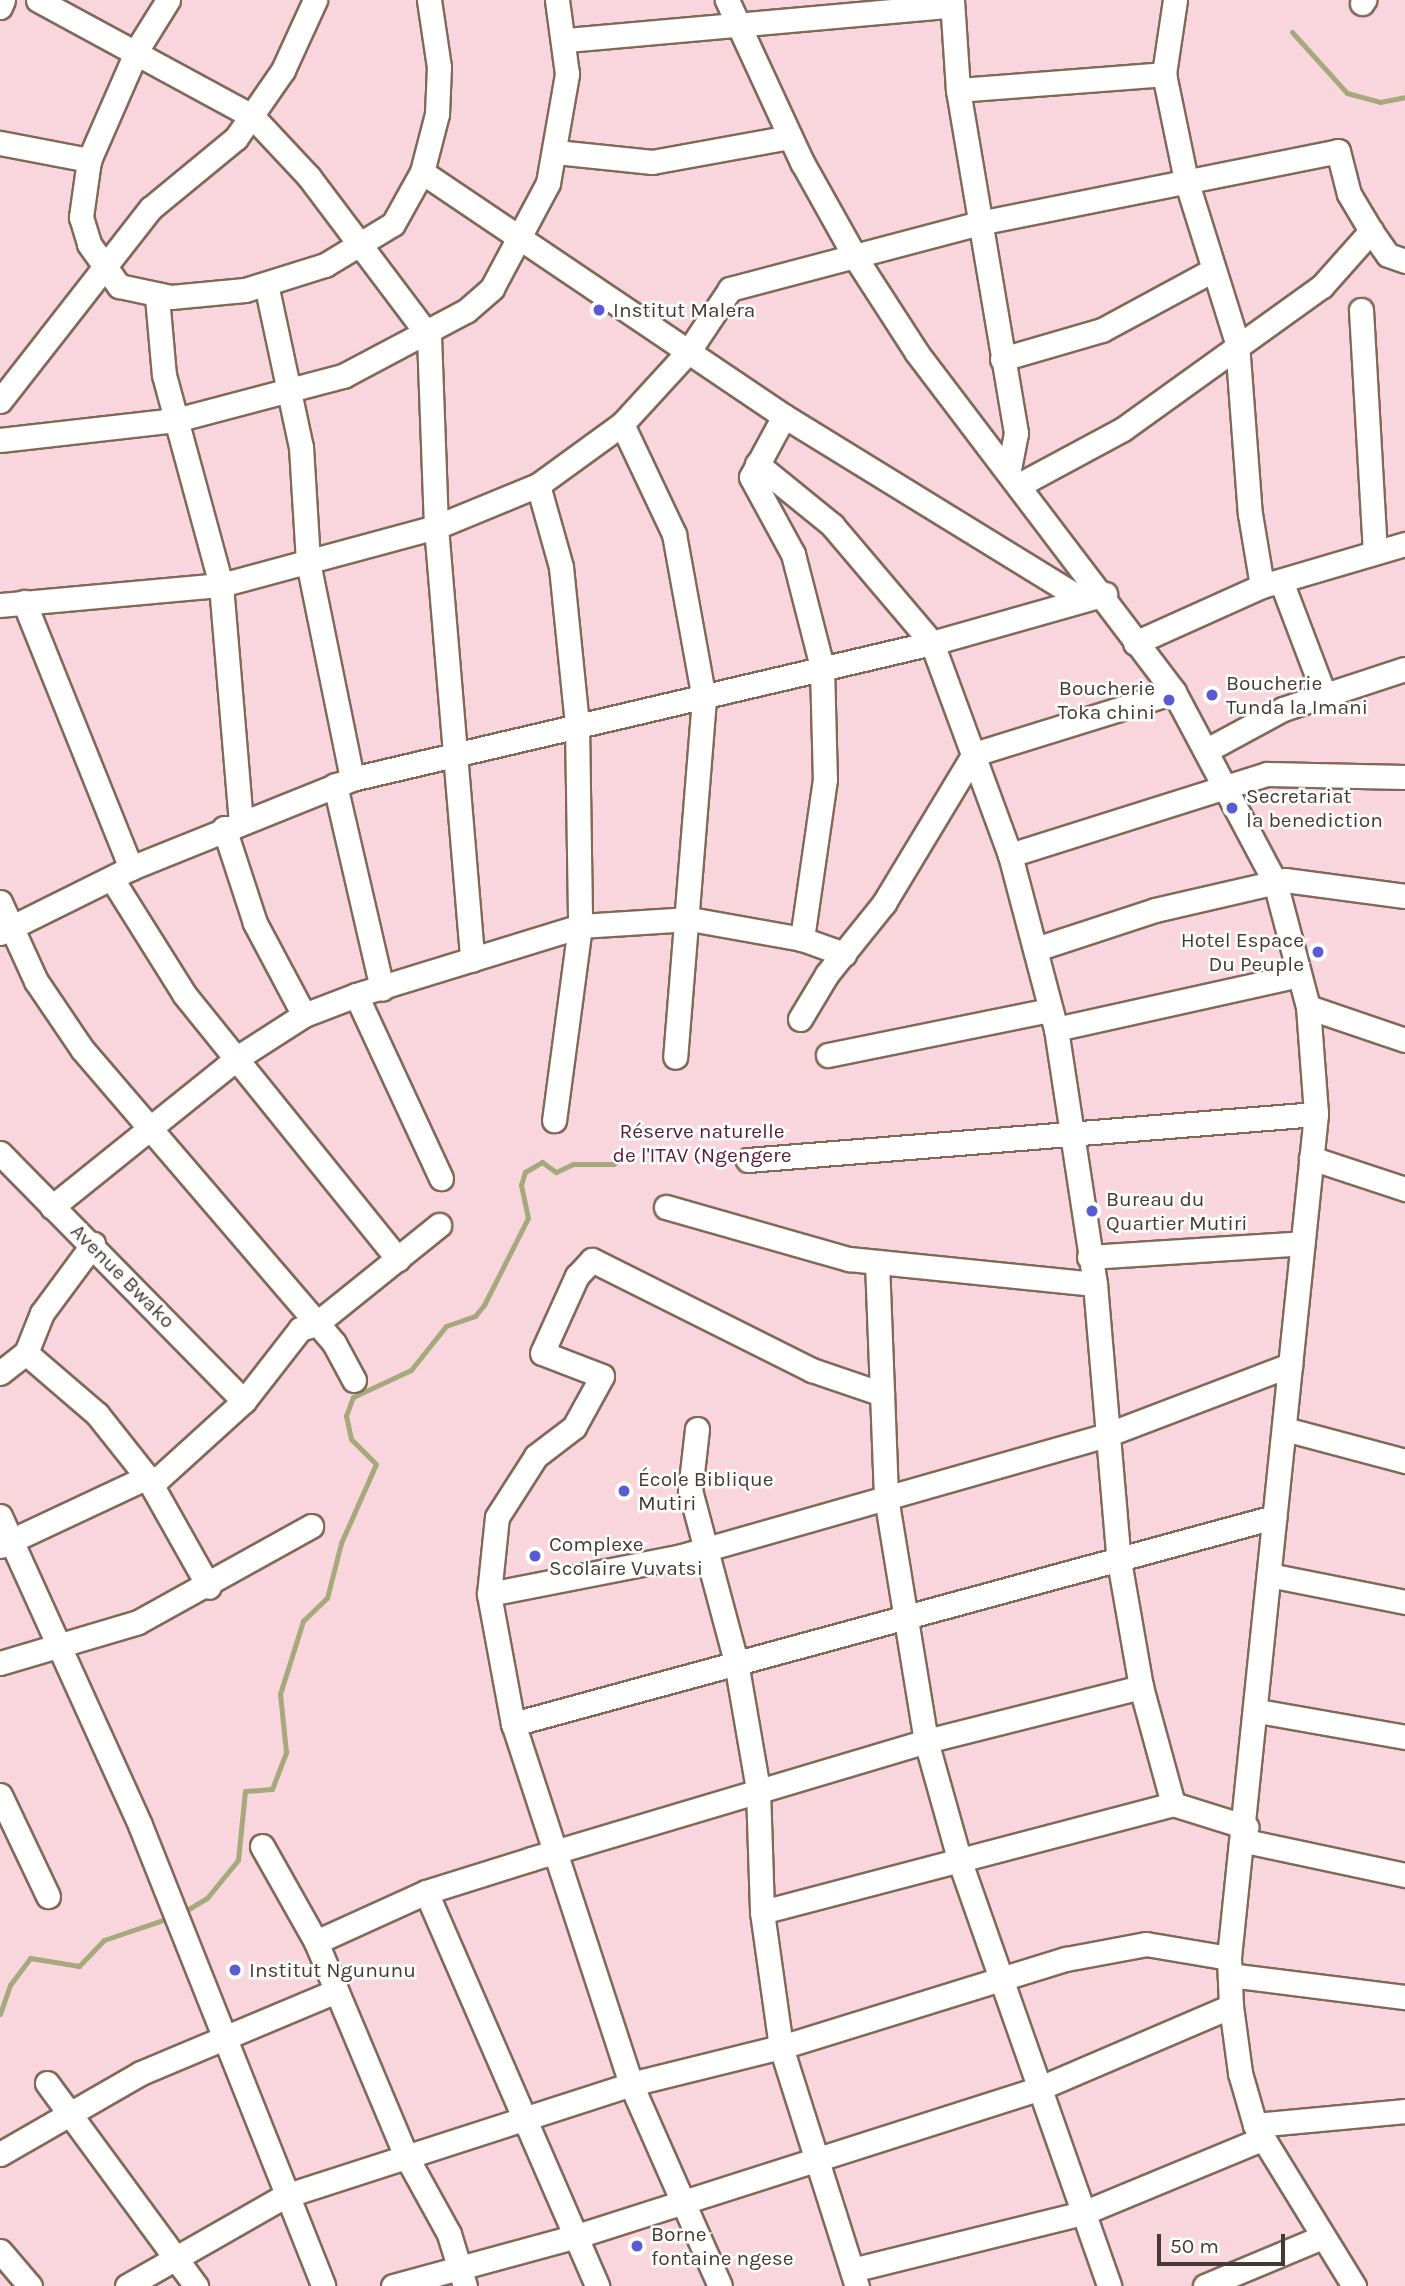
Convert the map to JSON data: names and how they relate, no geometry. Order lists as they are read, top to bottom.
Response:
{
  "streets": {
    "street": ["Avenue Bwako"]
  },
  "parks": ["Réserve naturelle de l'ITAV (Ngengere"],
  "places": [
    "Institut Malera",
    "Boucherie Tunda la Imani",
    "Boucherie Toka chini",
    "Secretariat la benediction",
    "Hotel Espace Du Peuple",
    "Bureau du Quartier Mutiri",
    "École Biblique Mutiri",
    "Complexe Scolaire Vuvatsi",
    "Institut Ngununu",
    "Borne fontaine ngese"
  ],
  "scale_bar": "50 m"
}
